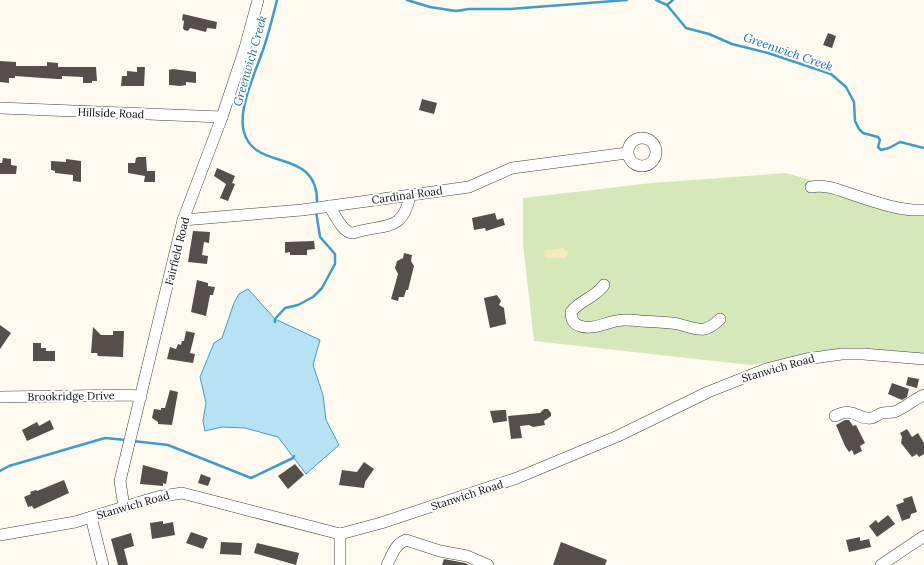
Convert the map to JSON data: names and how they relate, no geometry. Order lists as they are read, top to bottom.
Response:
{
  "streets": {
    "street": [
      "Hillside Road",
      "Cardinal Road",
      "Fairfield Road",
      "Stanwich Road",
      "Brookridge Drive"
    ]
  },
  "crossings": [
    ["Hillside Road", "Fairfield Road"],
    ["Cardinal Road", "Fairfield Road"],
    ["Fairfield Road", "Stanwich Road"],
    ["Fairfield Road", "Brookridge Drive"]
  ],
  "water": ["Greenwich Creek"]
}
